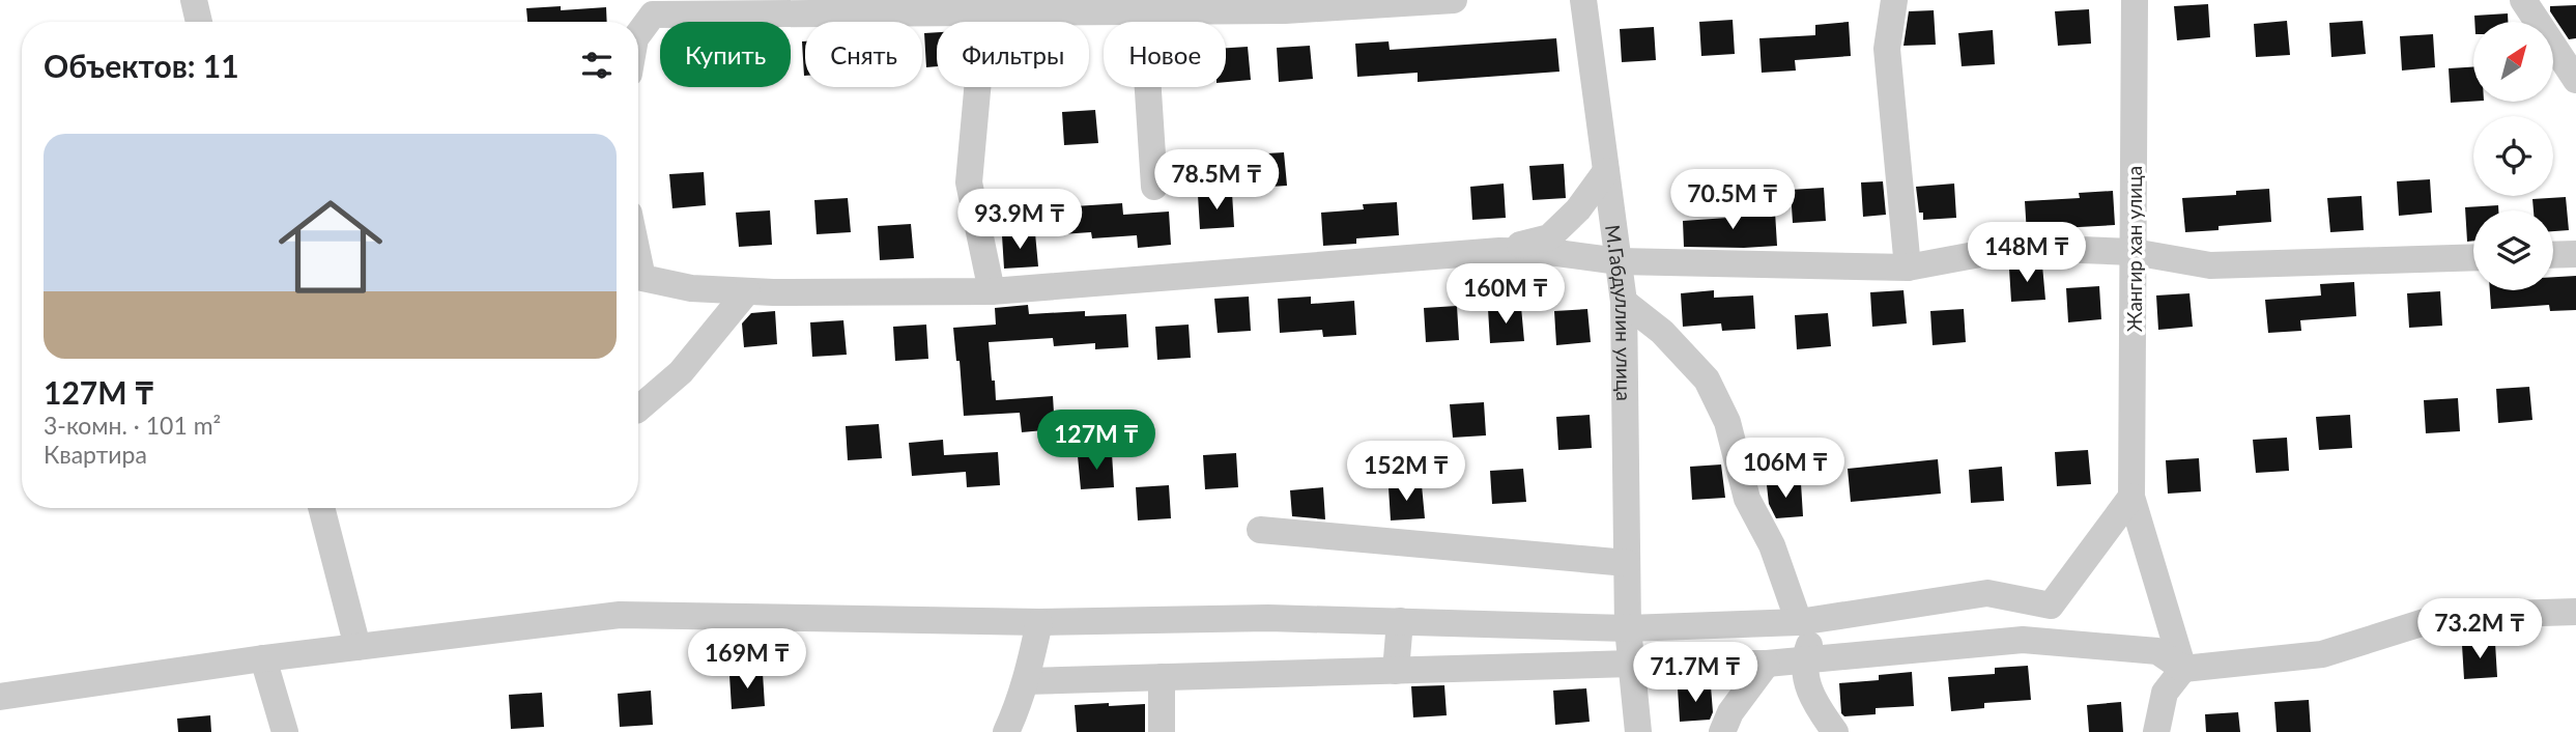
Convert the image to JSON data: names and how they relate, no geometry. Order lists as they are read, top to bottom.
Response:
{
  "streets": {
    "street": ["Жангир хан улица", "М.Габдуллин улица"]
  },
  "north": "top right",
  "page": {
    "chip": [
      "Купить",
      "Снять",
      "Фильтры",
      "Новое"
    ],
    "heading": "Объектов: 11",
    "list": [
      {
        "name": "127M ₸",
        "note": "3-комн. · 101 m² · Квартира"
      }
    ],
    "price": [
      "78.5M ₸",
      "70.5M ₸",
      "93.9M ₸",
      "148M ₸",
      "160M ₸",
      "127M ₸",
      "106M ₸",
      "152M ₸",
      "73.2M ₸",
      "169M ₸",
      "71.7M ₸"
    ]
  }
}
